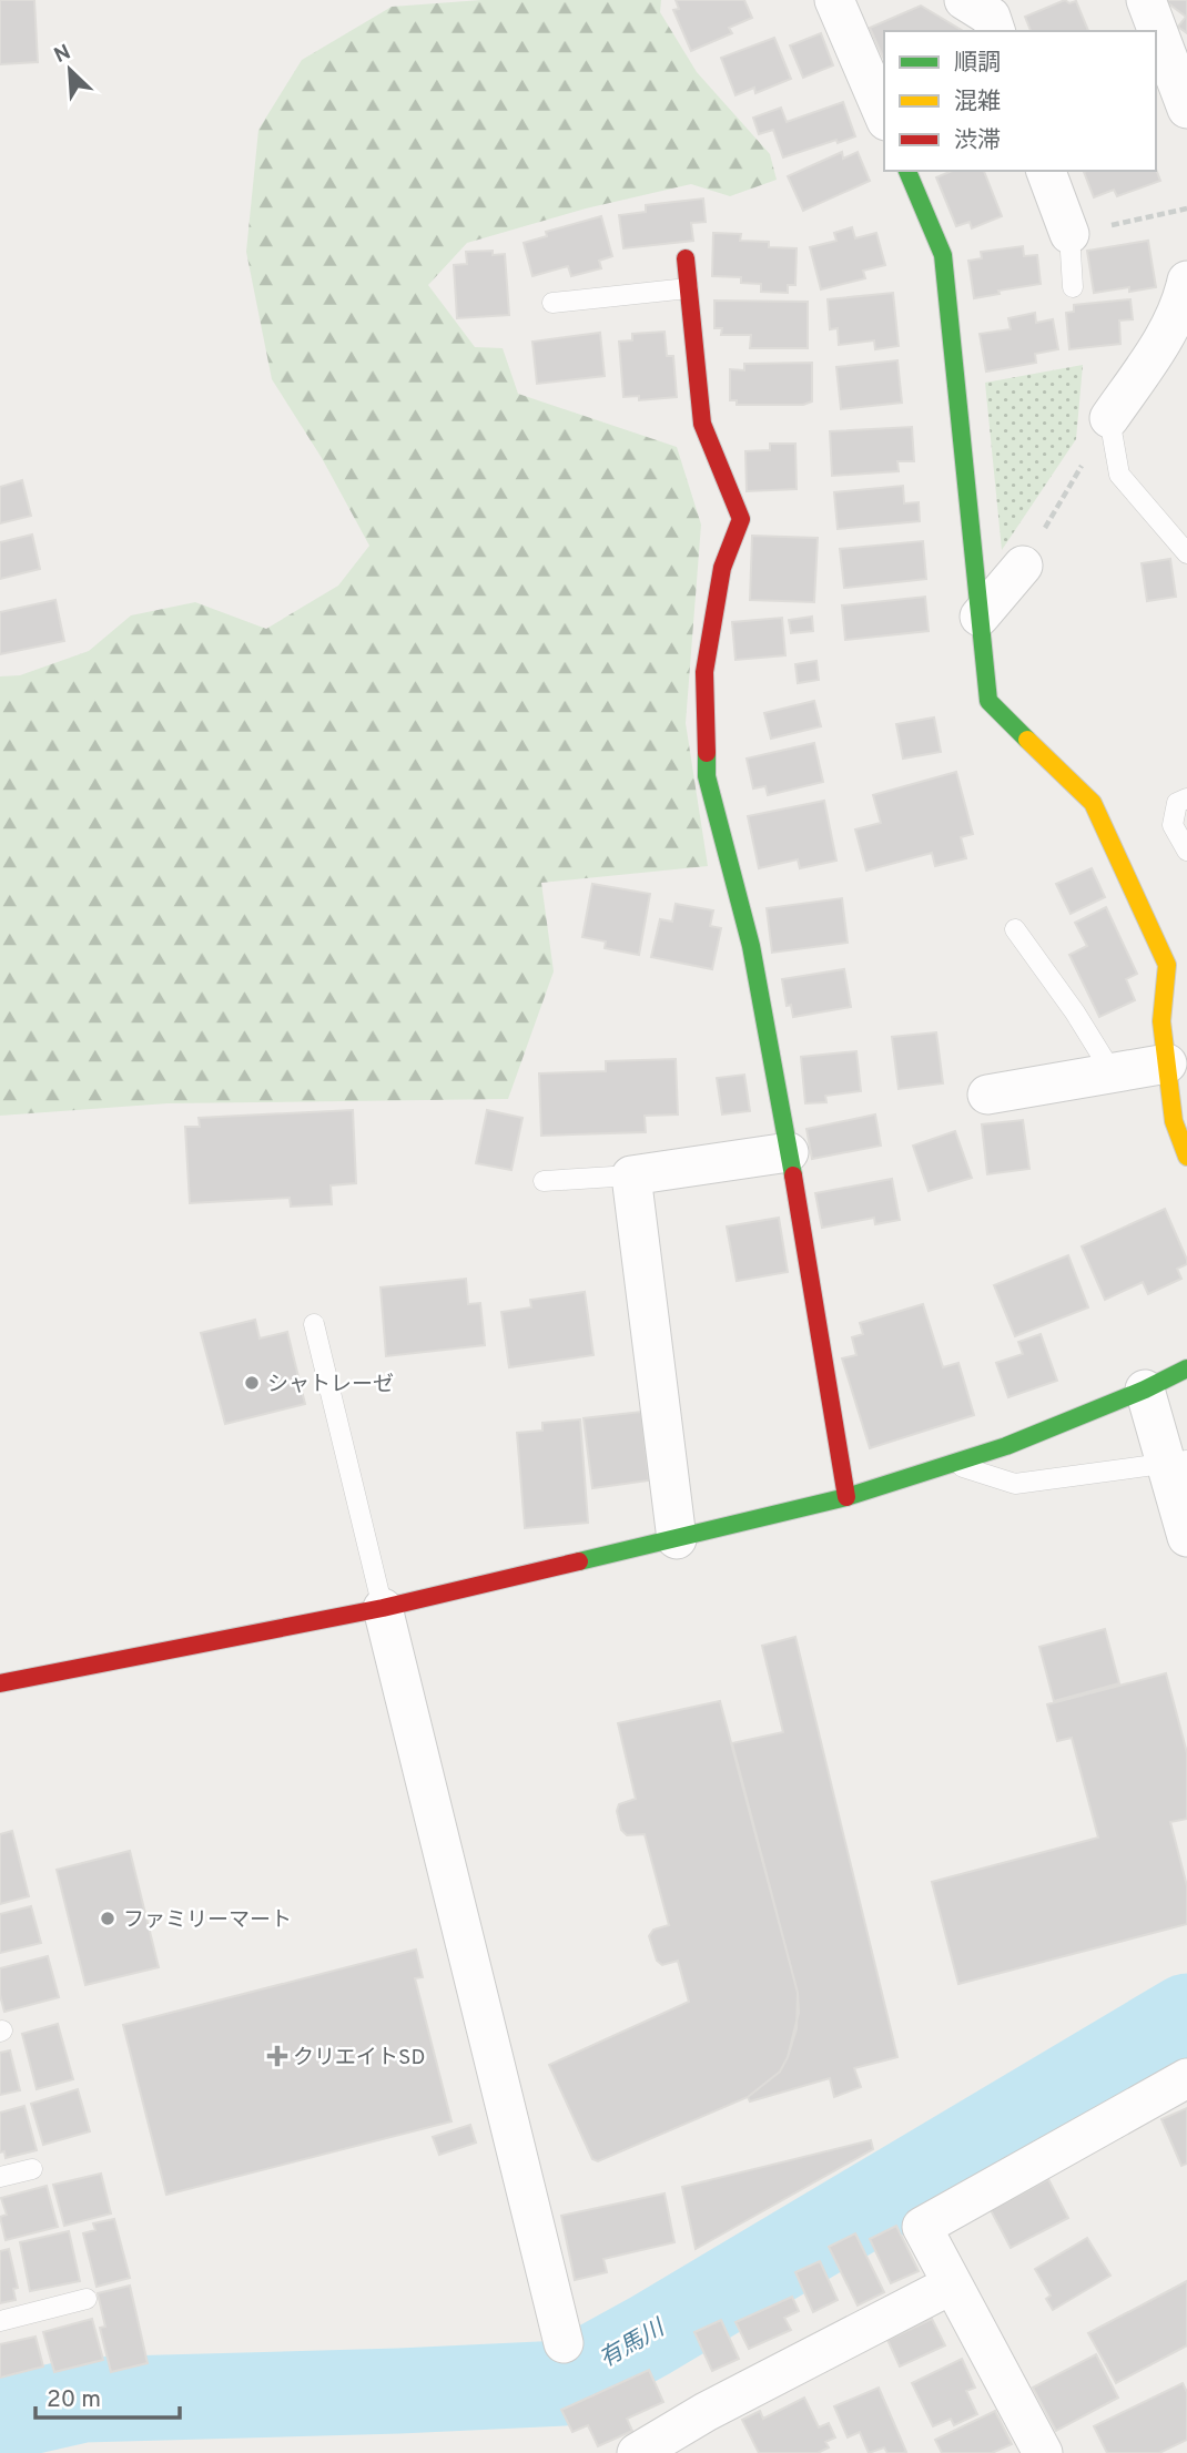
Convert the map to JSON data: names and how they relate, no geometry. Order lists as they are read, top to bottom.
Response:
{
  "water": ["有馬川"],
  "places": {
    "other": ["シャトレーゼ", "ファミリーマート"],
    "health": ["クリエイトSD"]
  },
  "legend": ["順調", "混雑", "渋滞"],
  "scale_bar": "20 m",
  "north": "top left"
}
